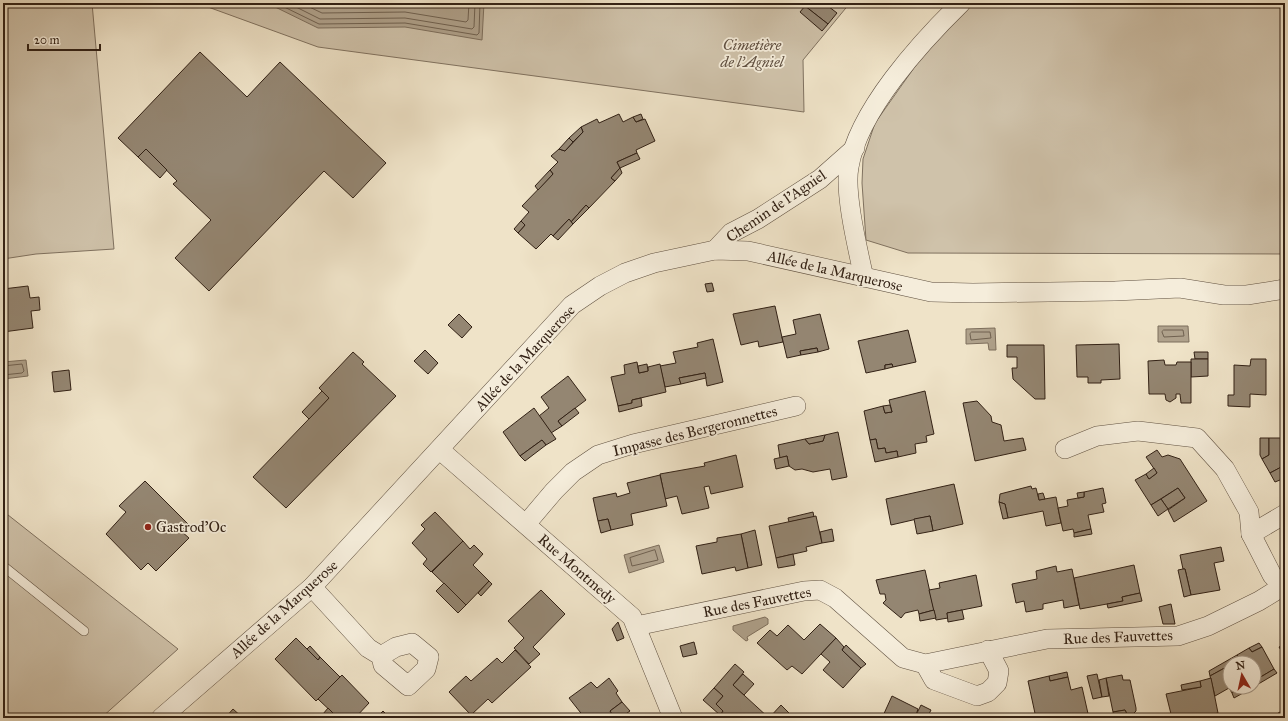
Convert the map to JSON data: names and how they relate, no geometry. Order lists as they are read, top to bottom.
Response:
{
  "streets": {
    "street": [
      "Chemin de l'Agniel",
      "Allée de la Marquerose",
      "Impasse des Bergeronnettes",
      "Rue Montmedy",
      "Rue des Fauvettes"
    ]
  },
  "crossings": [
    ["Chemin de l'Agniel", "Allée de la Marquerose"],
    ["Allée de la Marquerose", "Rue Montmedy"],
    ["Impasse des Bergeronnettes", "Rue Montmedy"],
    ["Rue Montmedy", "Rue des Fauvettes"]
  ],
  "parks": ["Cimetière de l'Agniel"],
  "places": ["Gastrod'Oc"],
  "scale_bar": "20 m",
  "north": "top"
}
